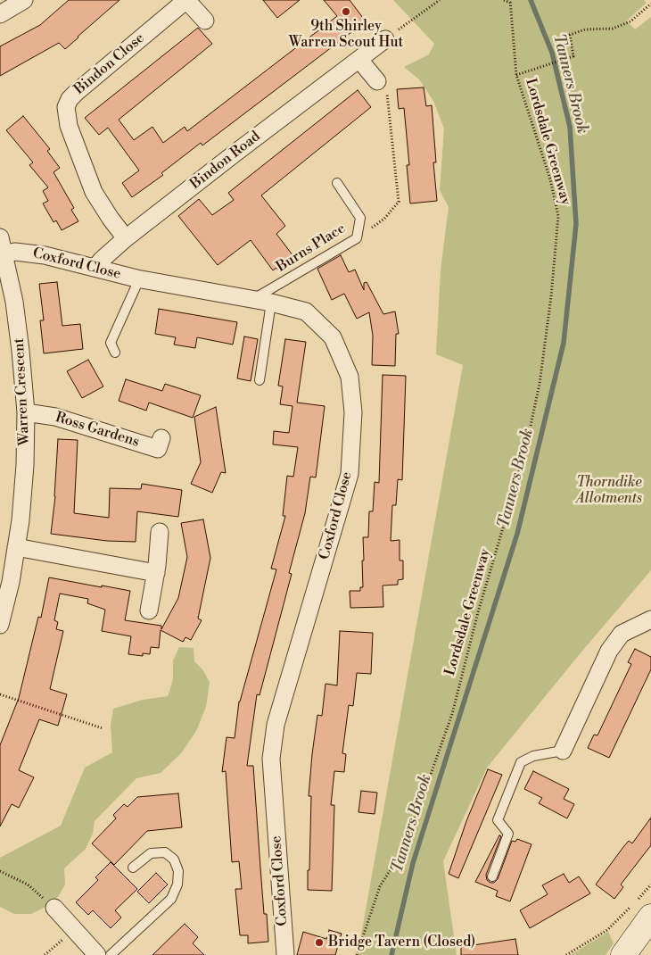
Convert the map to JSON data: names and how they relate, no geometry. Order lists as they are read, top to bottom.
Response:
{
  "streets": {
    "street": [
      "Bindon Close",
      "Bindon Road",
      "Coxford Close",
      "Warren Crescent",
      "Ross Gardens"
    ],
    "lane": ["Burns Place"],
    "path": ["Lordsdale Greenway"]
  },
  "crossings": [
    ["Bindon Close", "Bindon Road"],
    ["Bindon Road", "Coxford Close"],
    ["Burns Place", "Coxford Close"],
    ["Coxford Close", "Warren Crescent"],
    ["Warren Crescent", "Ross Gardens"]
  ],
  "water": ["Tanners Brook"],
  "parks": ["Thorndike Allotments"],
  "places": ["9th Shirley Warren Scout Hut", "Bridge Tavern (Closed)"]
}
